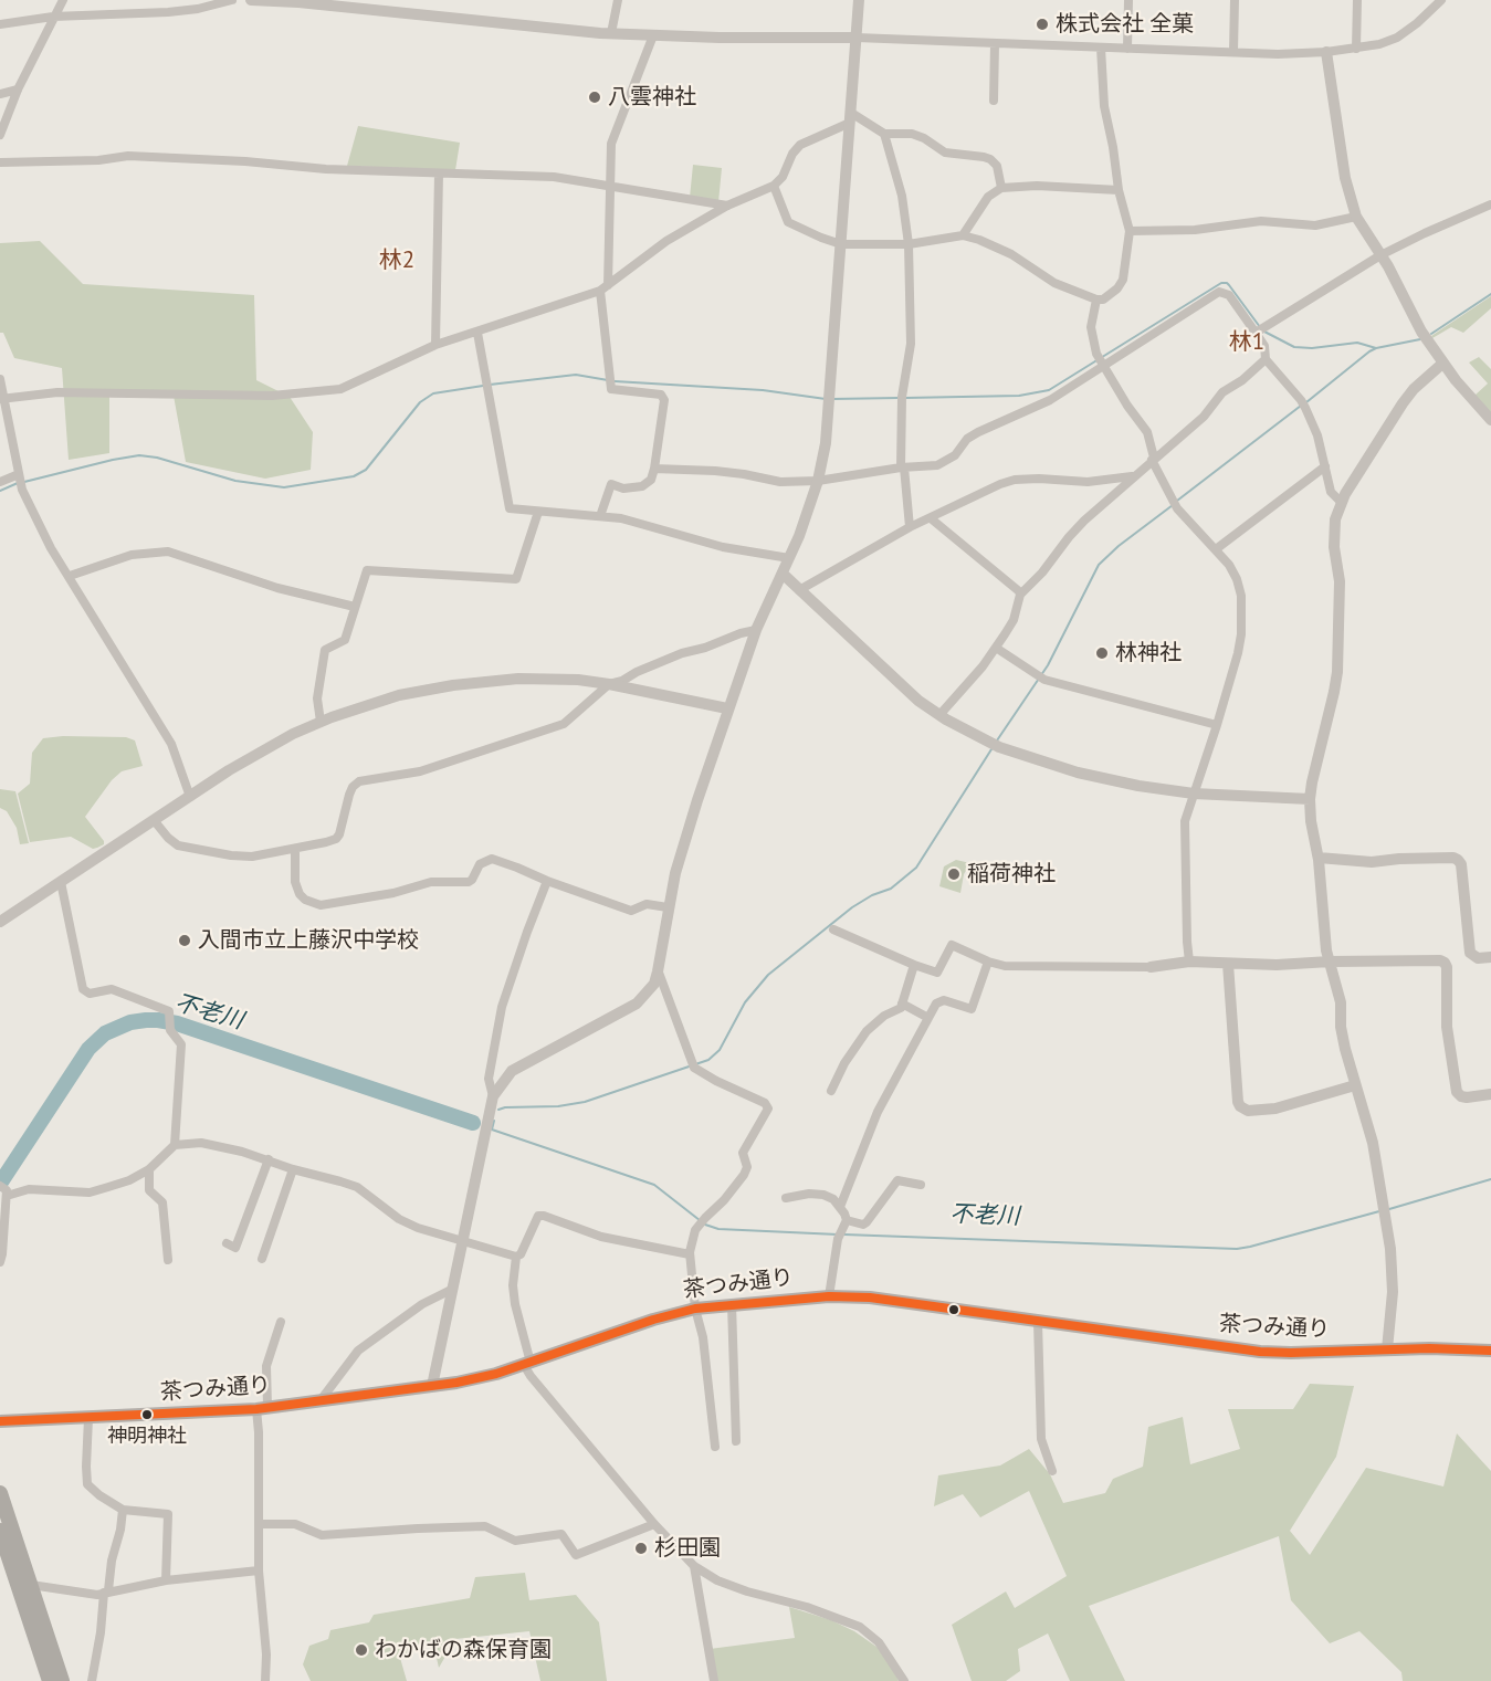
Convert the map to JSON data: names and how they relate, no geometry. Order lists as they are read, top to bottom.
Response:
{
  "streets": {
    "main road": ["茶つみ通り"]
  },
  "districts": ["林2", "林1"],
  "water": ["不老川"],
  "places": [
    "株式会社 全菓",
    "八雲神社",
    "林神社",
    "稲荷神社",
    "入間市立上藤沢中学校",
    "神明神社",
    "杉田園",
    "わかばの森保育園"
  ]
}
